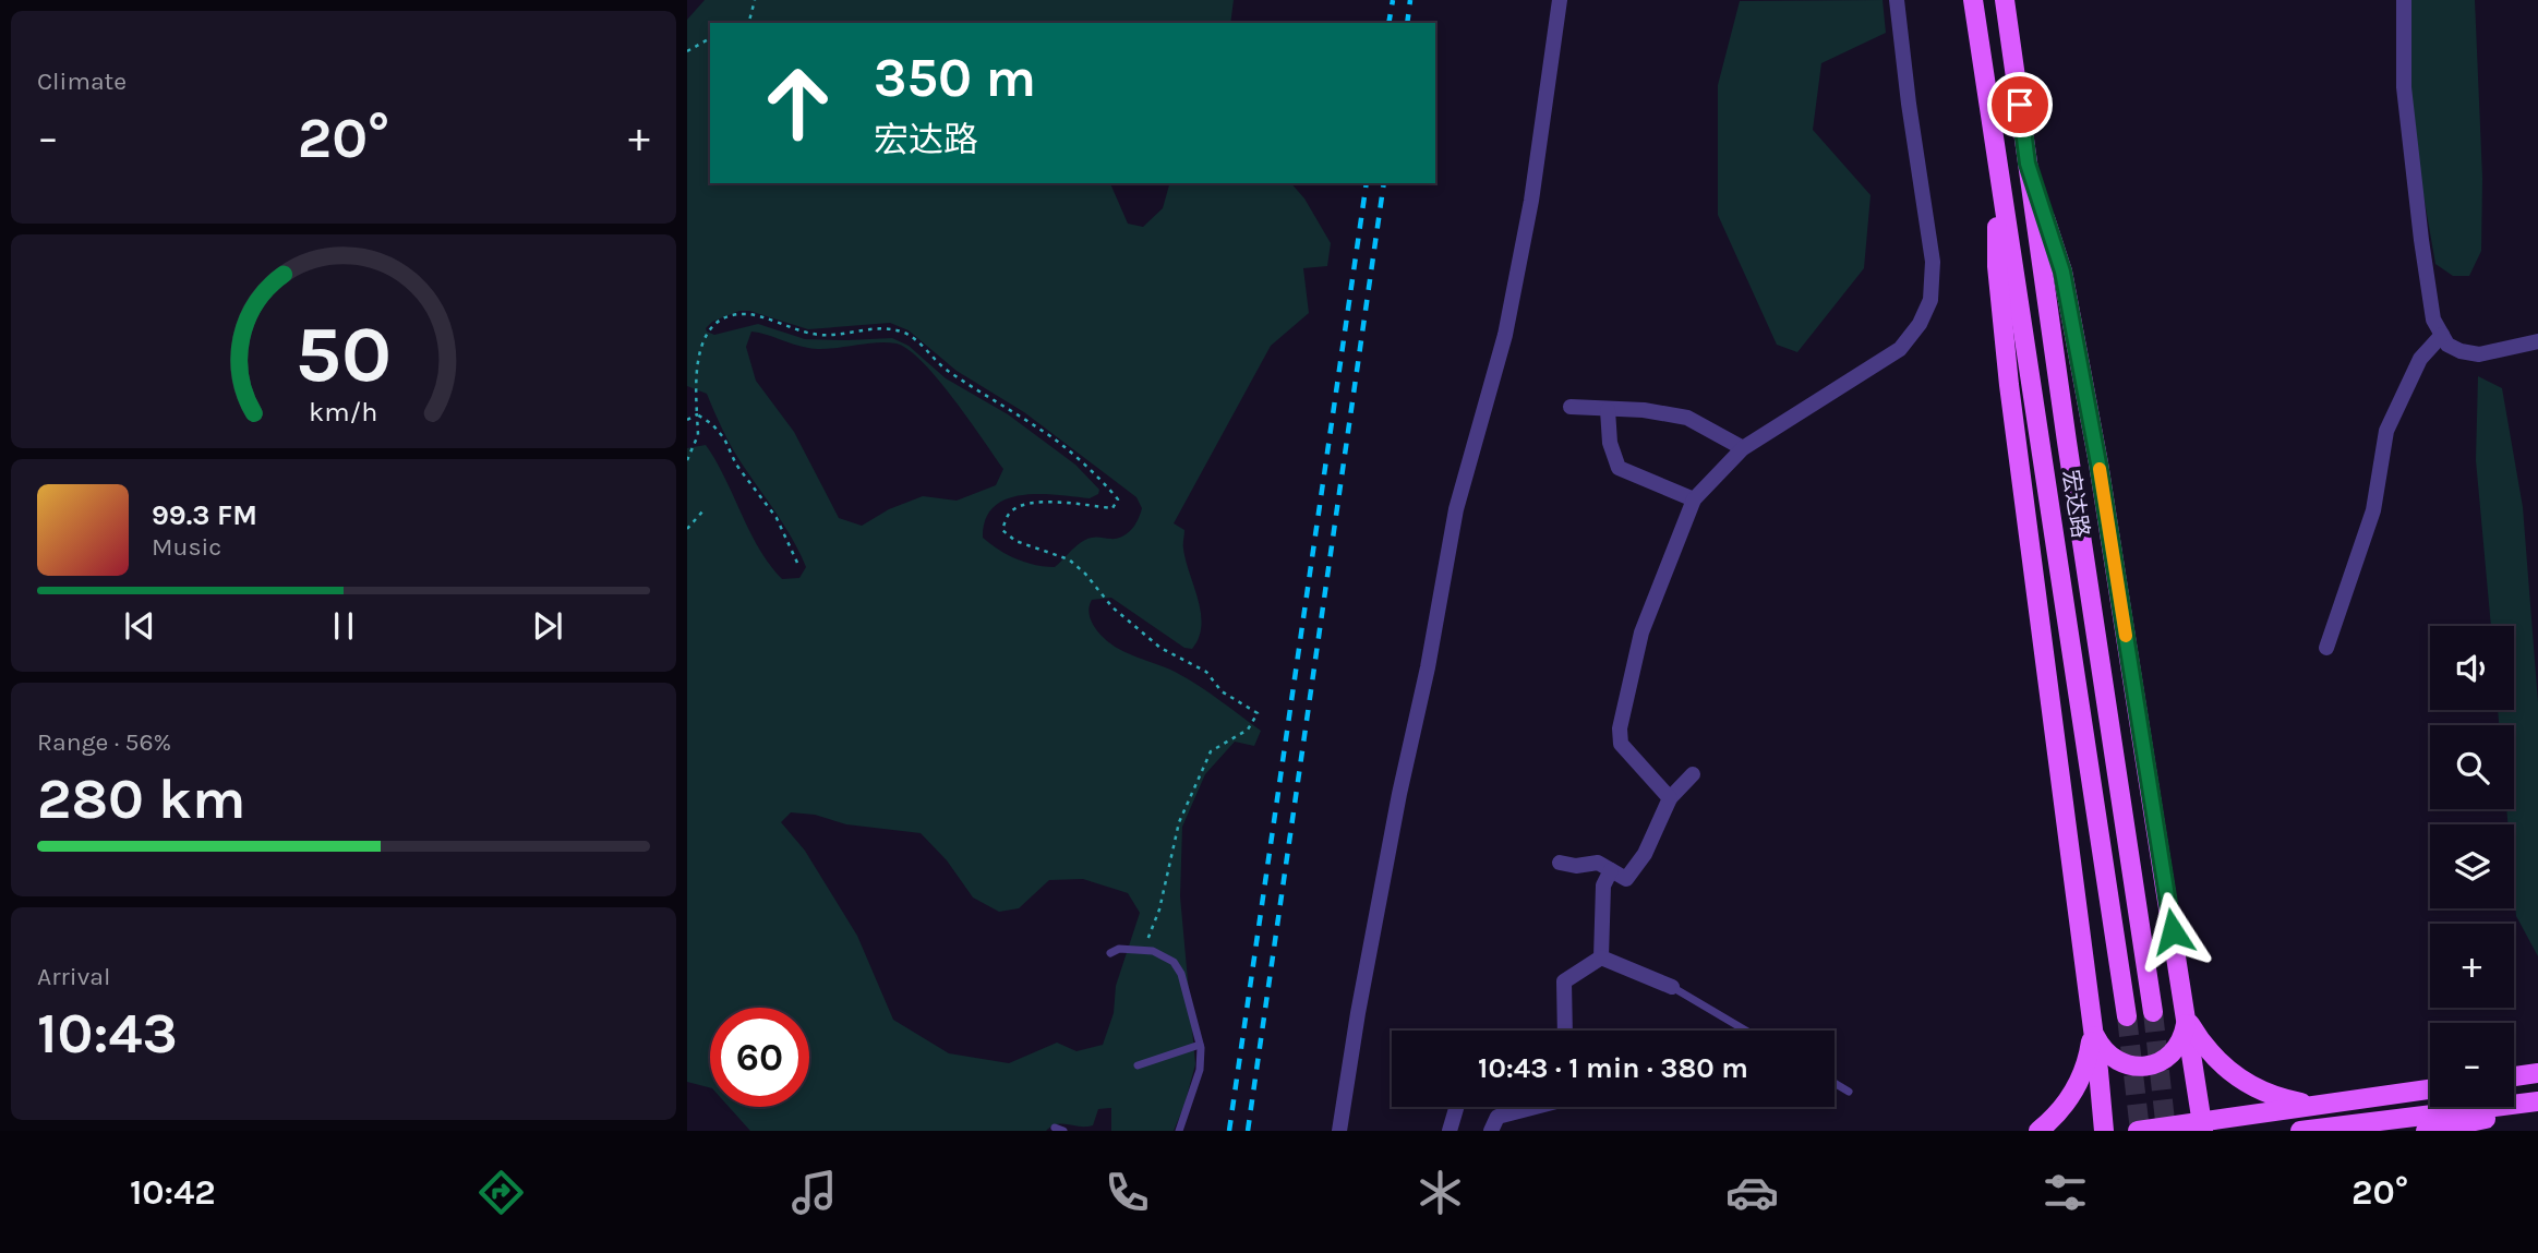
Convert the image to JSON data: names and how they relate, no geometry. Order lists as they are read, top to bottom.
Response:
{
  "streets": {
    "main road": ["宏达路"]
  },
  "page": {
    "tile": [
      "Climate",
      ["Range · 56%", "280 km"],
      ["Arrival", "10:43"]
    ],
    "turn": ["350 m", "宏达路"],
    "heat": ["−", "20°", "+"],
    "song": ["99.3 FM", "Music"],
    "map_buttons": ["+", "−"],
    "limit": "60",
    "trip": "10:43 · 1 min · 380 m",
    "tabs": ["10:42", "20°"],
    "gauge": ["50", "km/h"]
  }
}
